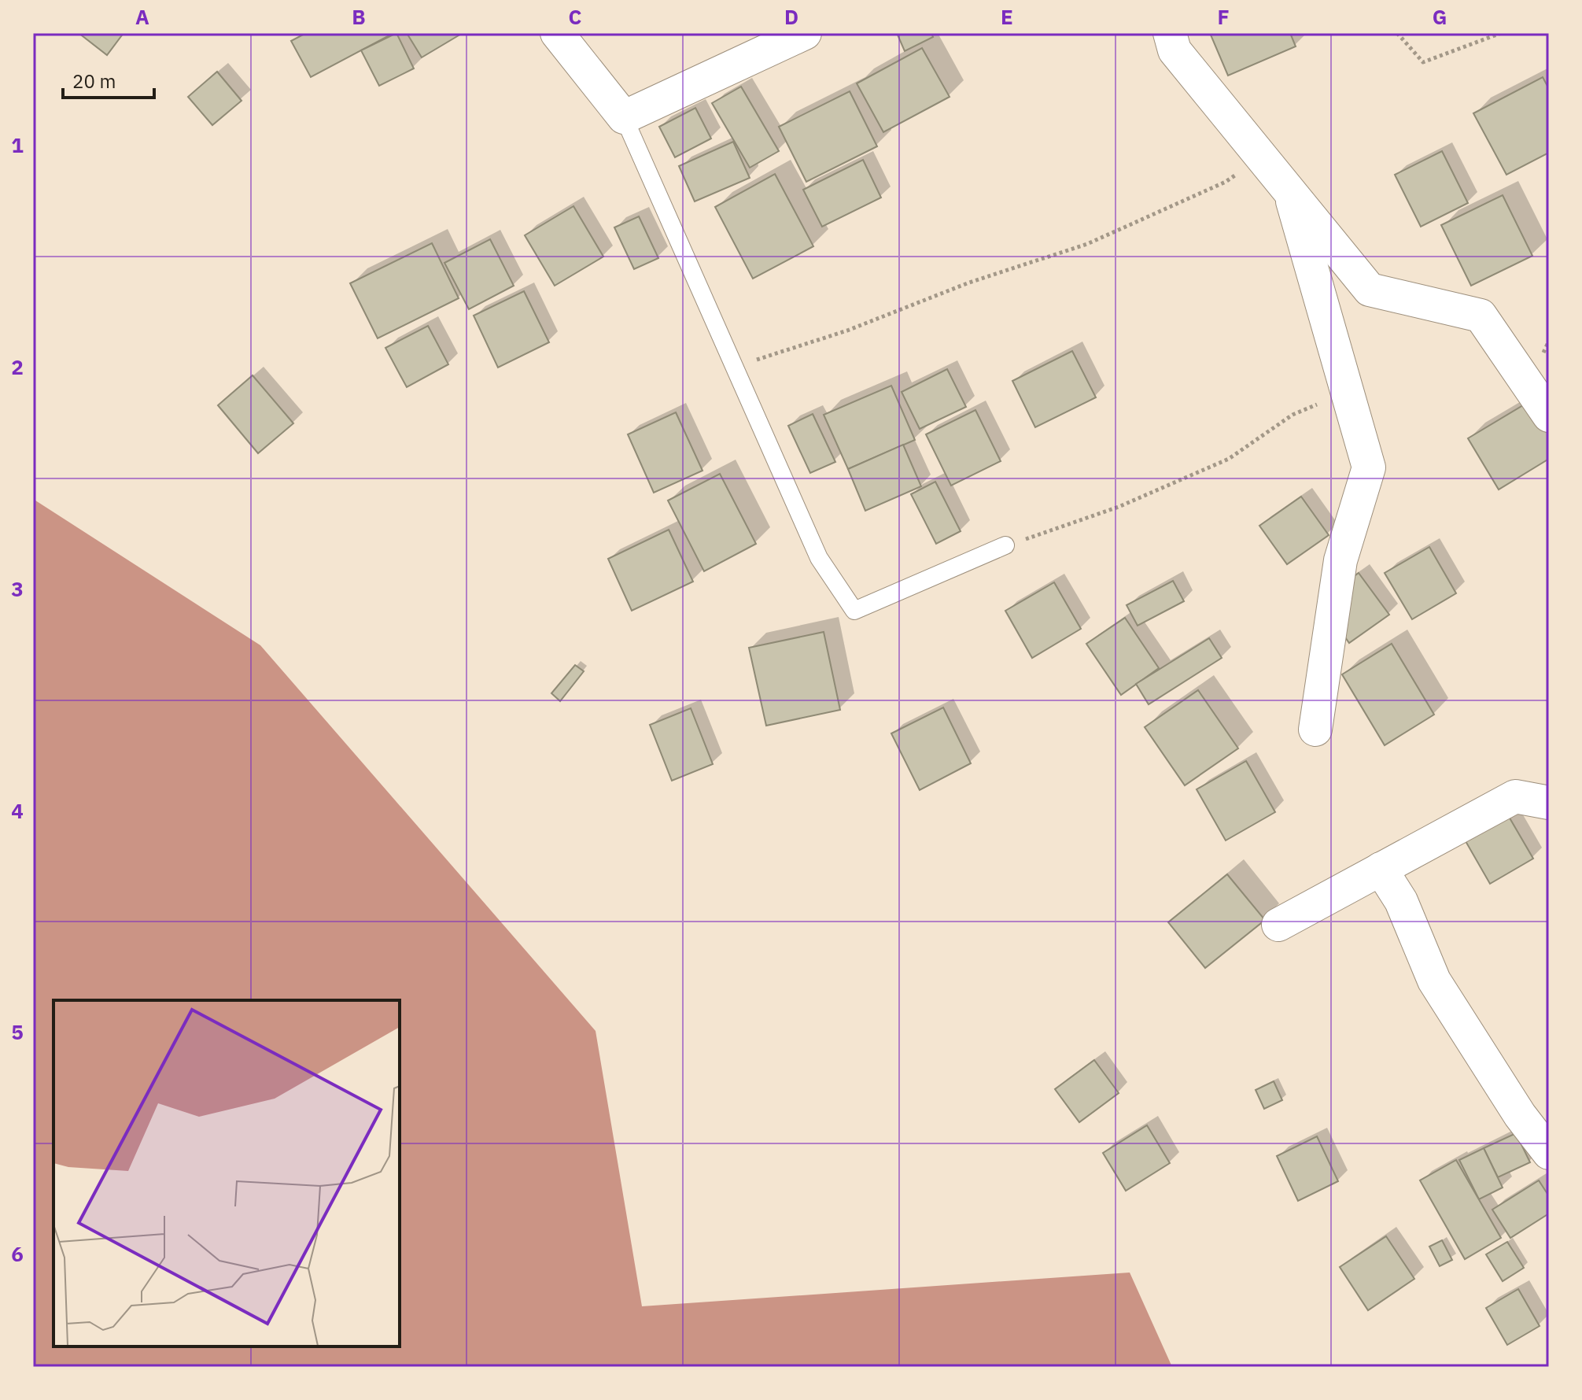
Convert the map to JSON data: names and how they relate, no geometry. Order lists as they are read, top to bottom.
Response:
{
  "scale_bar": "20 m",
  "grid": {
    "columns": [
      "A",
      "B",
      "C",
      "D",
      "E",
      "F",
      "G"
    ],
    "rows": [
      "1",
      "2",
      "3",
      "4",
      "5",
      "6"
    ]
  }
}
